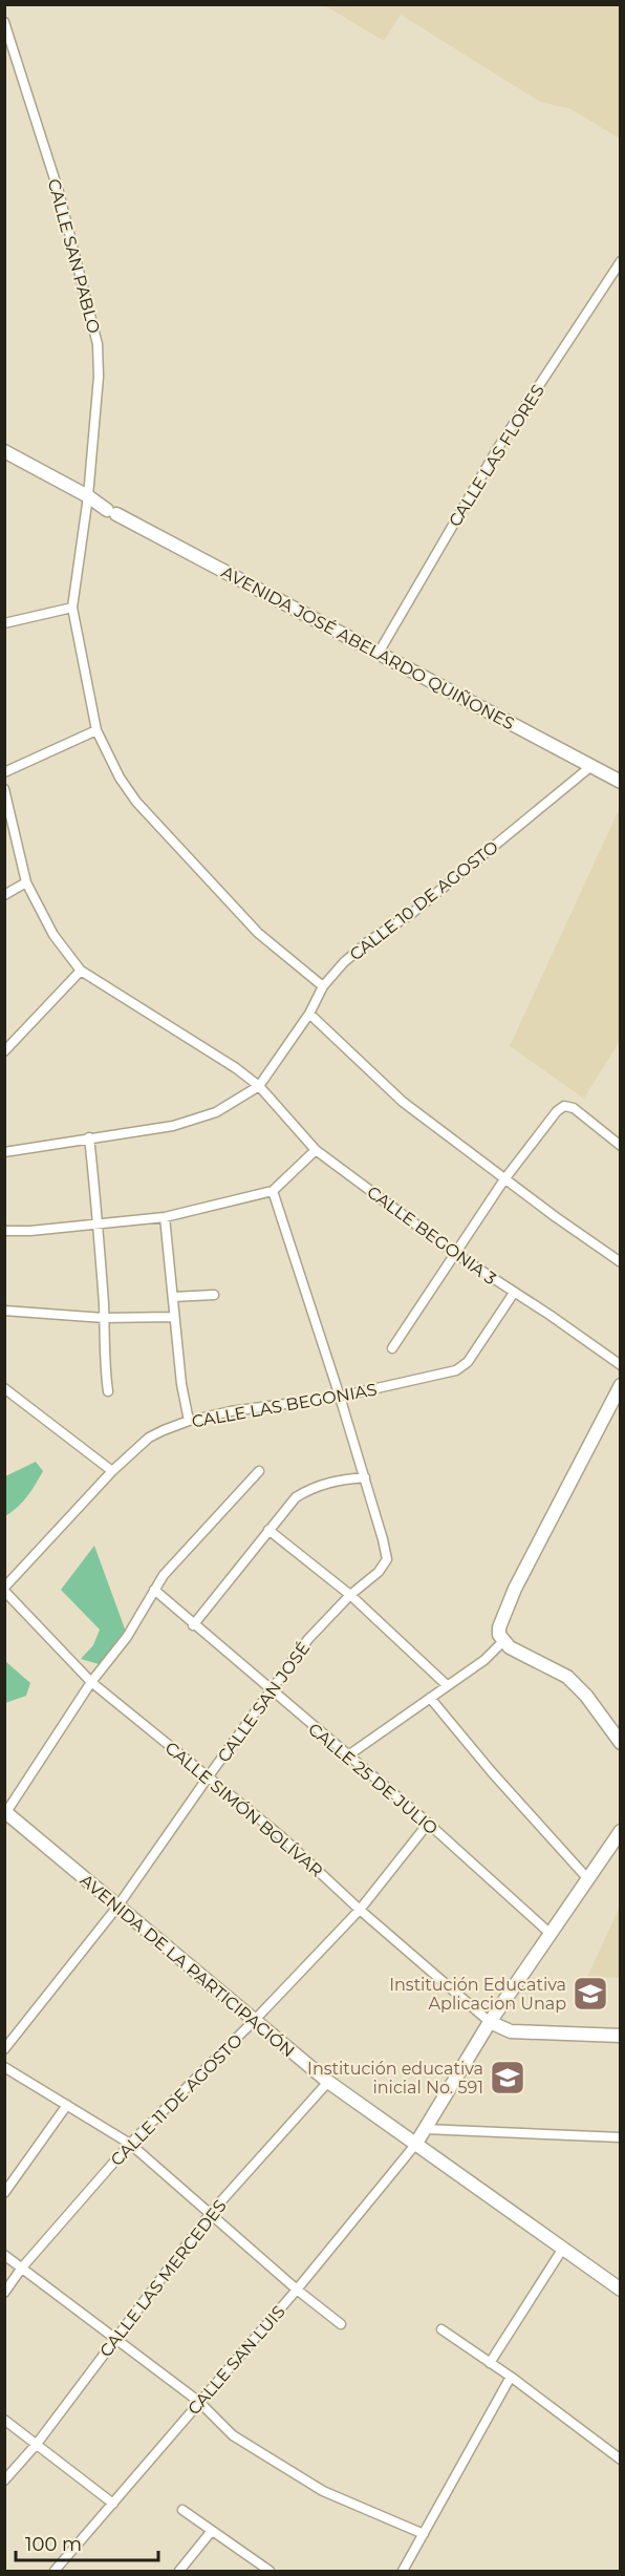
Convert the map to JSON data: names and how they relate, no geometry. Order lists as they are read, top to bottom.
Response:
{
  "streets": {
    "main road": ["AVENIDA JOSÉ ABELARDO QUIÑONES", "AVENIDA DE LA PARTICIPACIÓN"],
    "street": [
      "CALLE SAN PABLO",
      "CALLE LAS FLORES",
      "CALLE 10 DE AGOSTO",
      "CALLE BEGONIA 3",
      "CALLE LAS BEGONIAS",
      "CALLE SAN JOSÉ",
      "CALLE 25 DE JULIO",
      "CALLE SIMÓN BOLÍVAR",
      "CALLE 11 DE AGOSTO",
      "CALLE LAS MERCEDES",
      "CALLE SAN LUIS"
    ]
  },
  "crossings": [
    ["CALLE SAN PABLO", "AVENIDA JOSÉ ABELARDO QUIÑONES"],
    ["CALLE SAN PABLO", "CALLE 10 DE AGOSTO"],
    ["CALLE LAS FLORES", "AVENIDA JOSÉ ABELARDO QUIÑONES"],
    ["AVENIDA JOSÉ ABELARDO QUIÑONES", "CALLE 10 DE AGOSTO"],
    ["CALLE 10 DE AGOSTO", "CALLE BEGONIA 3"],
    ["CALLE BEGONIA 3", "CALLE LAS BEGONIAS"],
    ["CALLE LAS BEGONIAS", "CALLE SIMÓN BOLÍVAR"],
    ["CALLE SAN JOSÉ", "CALLE 25 DE JULIO"],
    ["CALLE SAN JOSÉ", "CALLE SIMÓN BOLÍVAR"],
    ["CALLE SAN JOSÉ", "AVENIDA DE LA PARTICIPACIÓN"],
    ["CALLE 25 DE JULIO", "CALLE 11 DE AGOSTO"],
    ["CALLE SIMÓN BOLÍVAR", "CALLE 11 DE AGOSTO"],
    ["AVENIDA DE LA PARTICIPACIÓN", "CALLE 11 DE AGOSTO"],
    ["AVENIDA DE LA PARTICIPACIÓN", "CALLE LAS MERCEDES"],
    ["AVENIDA DE LA PARTICIPACIÓN", "CALLE SAN LUIS"]
  ],
  "places": {
    "school or university": ["Institución Educativa Aplicacion Unap", "Institución educativa inicial No. 591"]
  },
  "scale_bar": "100 m"
}
